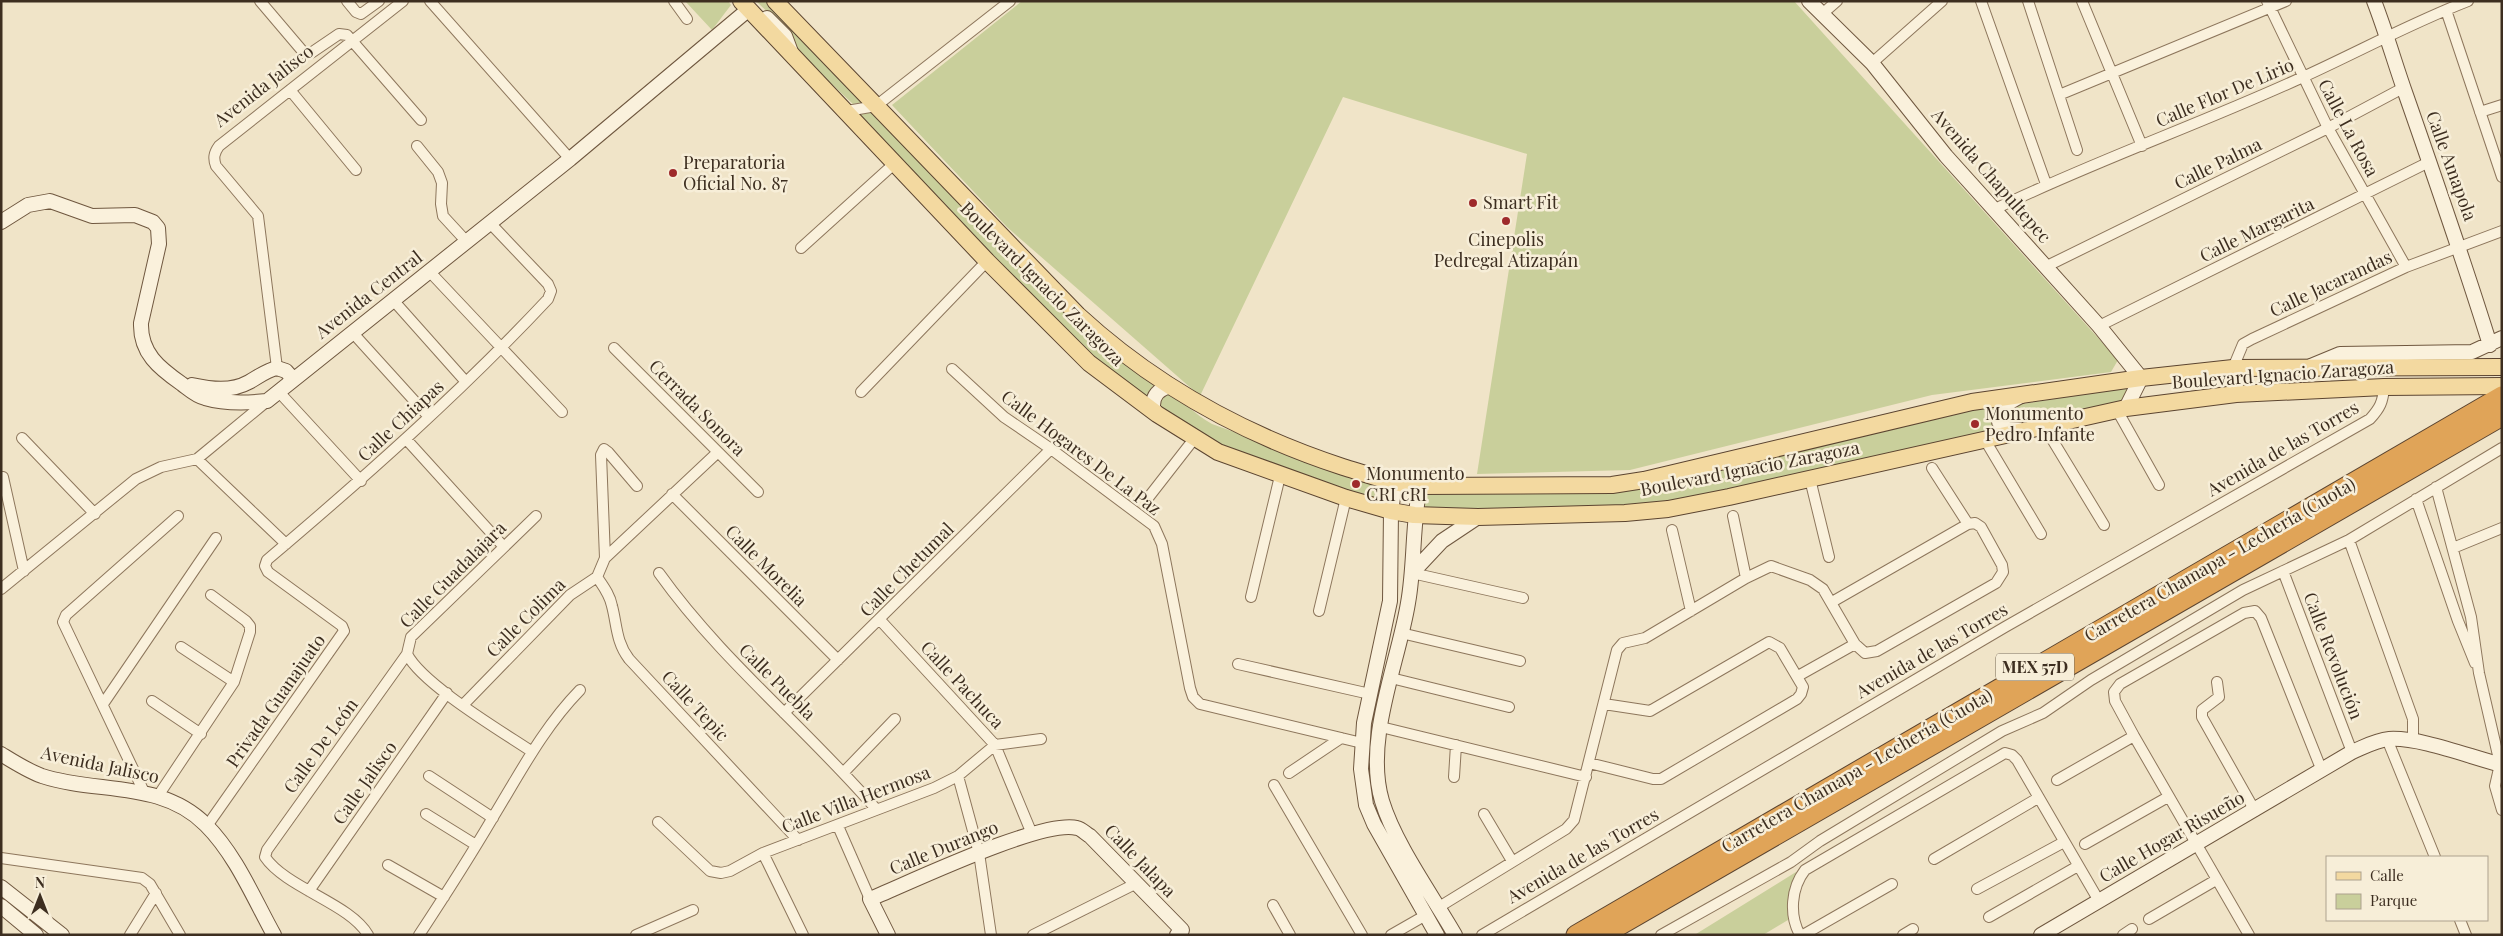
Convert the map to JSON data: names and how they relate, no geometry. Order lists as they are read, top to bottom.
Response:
{
  "streets": {
    "highway": ["Carretera Chamapa - Lechería (Cuota)", "MEX 57D"],
    "main road": ["Boulevard Ignacio Zaragoza"],
    "street": [
      "Avenida Jalisco",
      "Calle Flor De Lirio",
      "Calle La Rosa",
      "Calle Palma",
      "Calle Amapola",
      "Avenida Chapultepec",
      "Calle Margarita",
      "Calle Jacarandas",
      "Avenida Central",
      "Cerrada Sonora",
      "Calle Chiapas",
      "Avenida de las Torres",
      "Calle Hogares De La Paz",
      "Calle Morelia",
      "Calle Chetumal",
      "Calle Guadalajara",
      "Calle Colima",
      "Calle Revolución",
      "Calle Puebla",
      "Calle Pachuca",
      "Privada Guanajuato",
      "Calle Tepic",
      "Calle De León",
      "Calle Jalisco",
      "Calle Villa Hermosa",
      "Calle Hogar Risueño",
      "Calle Durango",
      "Calle Jalapa"
    ]
  },
  "crossings": [
    ["Avenida Jalisco", "Privada Guanajuato"],
    ["Calle Flor De Lirio", "Calle La Rosa"],
    ["Calle Flor De Lirio", "Calle Amapola"],
    ["Calle Flor De Lirio", "Avenida Chapultepec"],
    ["Calle La Rosa", "Calle Palma"],
    ["Calle La Rosa", "Calle Margarita"],
    ["Calle La Rosa", "Calle Jacarandas"],
    ["Calle Palma", "Calle Amapola"],
    ["Calle Palma", "Avenida Chapultepec"],
    ["Calle Amapola", "Calle Margarita"],
    ["Calle Amapola", "Calle Jacarandas"],
    ["Avenida Chapultepec", "Calle Margarita"],
    ["Avenida Chapultepec", "Boulevard Ignacio Zaragoza"],
    ["Boulevard Ignacio Zaragoza", "Calle Jacarandas"],
    ["Boulevard Ignacio Zaragoza", "Avenida Central"],
    ["Boulevard Ignacio Zaragoza", "Avenida de las Torres"],
    ["Boulevard Ignacio Zaragoza", "Carretera Chamapa - Lechería (Cuota)"],
    ["Avenida Central", "Calle Chiapas"],
    ["Calle Chiapas", "Privada Guanajuato"],
    ["Calle Hogares De La Paz", "Calle Chetumal"],
    ["Calle Morelia", "Calle Chetumal"],
    ["Calle Chetumal", "Calle Puebla"],
    ["Calle Chetumal", "Calle Pachuca"],
    ["Calle Guadalajara", "Calle Colima"],
    ["Calle Guadalajara", "Calle De León"],
    ["Calle Guadalajara", "Calle Jalisco"],
    ["Calle Colima", "Calle Tepic"],
    ["Calle Revolución", "Calle Hogar Risueño"],
    ["Calle Puebla", "Calle Villa Hermosa"],
    ["Calle Pachuca", "Calle Villa Hermosa"],
    ["Calle Pachuca", "Calle Durango"],
    ["Calle Pachuca", "Calle Jalapa"],
    ["Calle Tepic", "Calle Villa Hermosa"],
    ["Calle De León", "Calle Jalisco"],
    ["Calle Durango", "Calle Jalapa"]
  ],
  "places": [
    "Preparatoria Oficial No. 87",
    "Smart Fit",
    "Cinepolis Pedregal Atizapán",
    "Monumento Pedro Infante",
    "Monumento CRI cRI"
  ],
  "legend": ["Calle", "Parque"],
  "north": "top"
}
